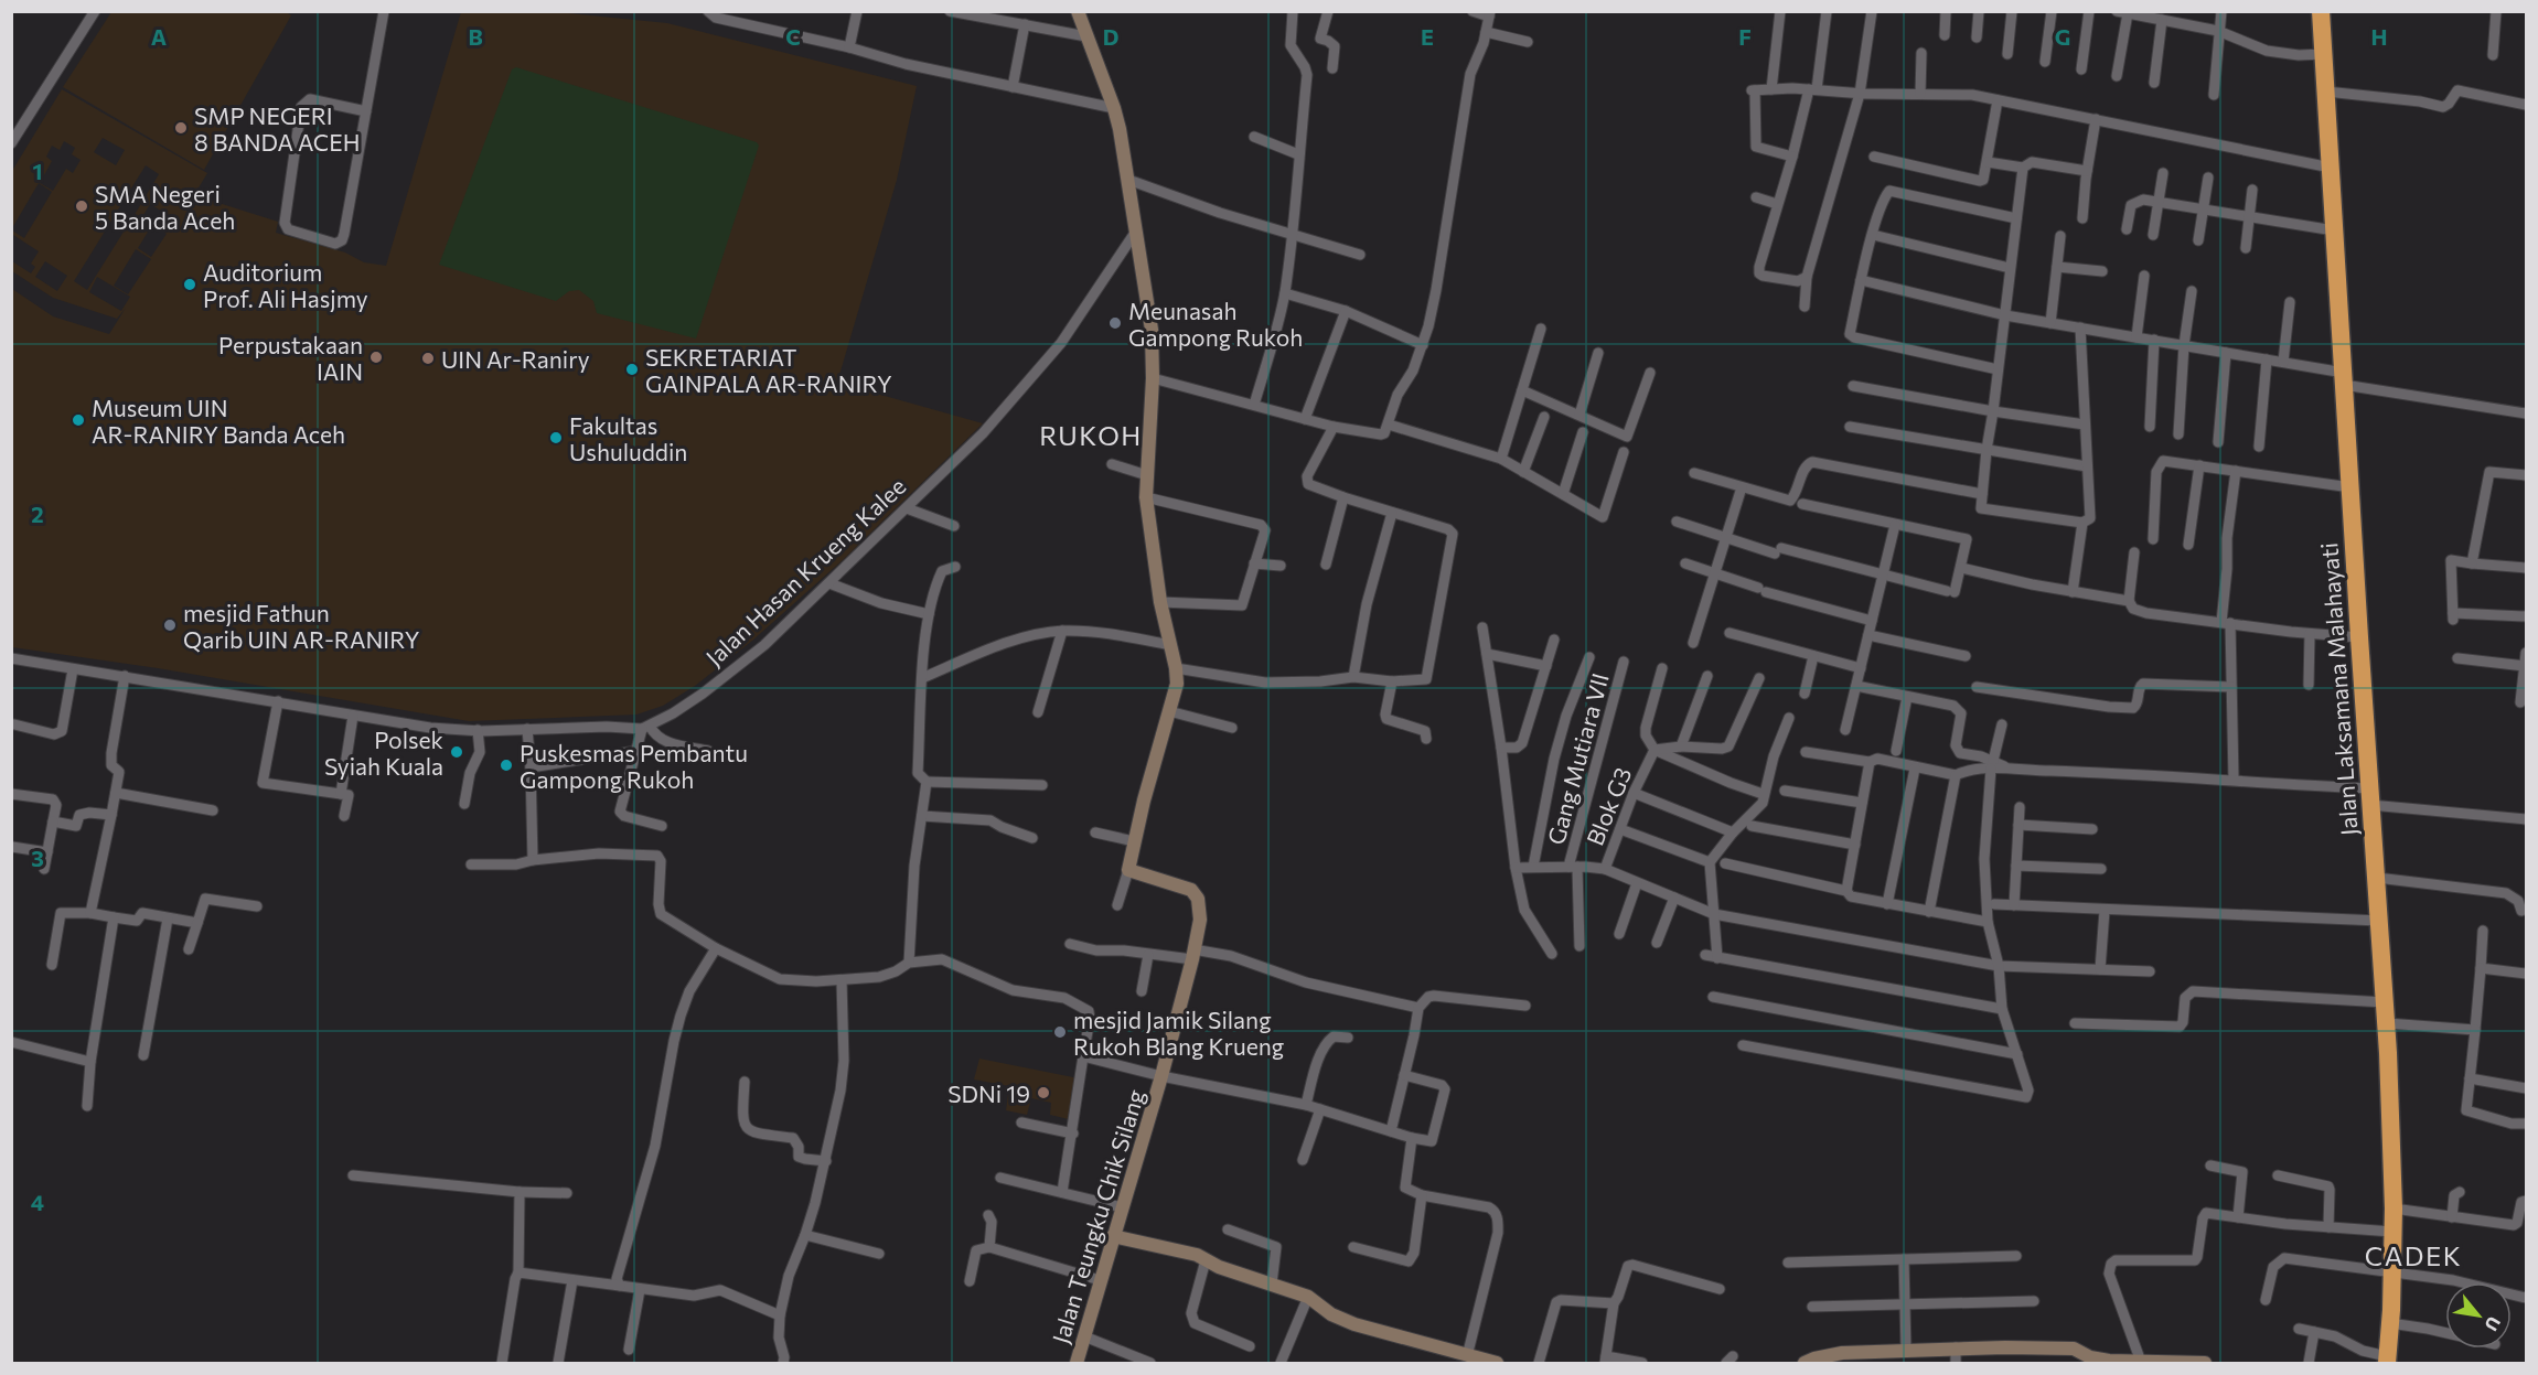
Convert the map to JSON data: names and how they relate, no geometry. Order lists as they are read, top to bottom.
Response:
{
  "streets": {
    "highway": ["Jalan Laksamana Malahayati"],
    "street": [
      "Jalan Hasan Krueng Kalee",
      "Gang Mutiara VII",
      "Blok G3",
      "Jalan Teungku Chik Silang"
    ]
  },
  "crossings": [
    ["Gang Mutiara VII", "Blok G3"]
  ],
  "districts": ["RUKOH", "CADEK"],
  "places": [
    "SMP NEGERI 8 BANDA ACEH",
    "SMA Negeri 5 Banda Aceh",
    "Auditorium Prof. Ali Hasjmy",
    "Meunasah Gampong Rukoh",
    "Perpustakaan IAIN",
    "UIN Ar-Raniry",
    "SEKRETARIAT GAINPALA AR-RANIRY",
    "Museum UIN AR-RANIRY Banda Aceh",
    "Fakultas Ushuluddin",
    "mesjid Fathun Qarib UIN AR-RANIRY",
    "Polsek Syiah Kuala",
    "Puskesmas Pembantu Gampong Rukoh",
    "mesjid Jamik Silang Rukoh Blang Krueng",
    "SDNi 19"
  ],
  "north": "bottom right",
  "grid": {
    "columns": [
      "A",
      "B",
      "C",
      "D",
      "E",
      "F",
      "G",
      "H"
    ],
    "rows": [
      "1",
      "2",
      "3",
      "4"
    ]
  }
}
